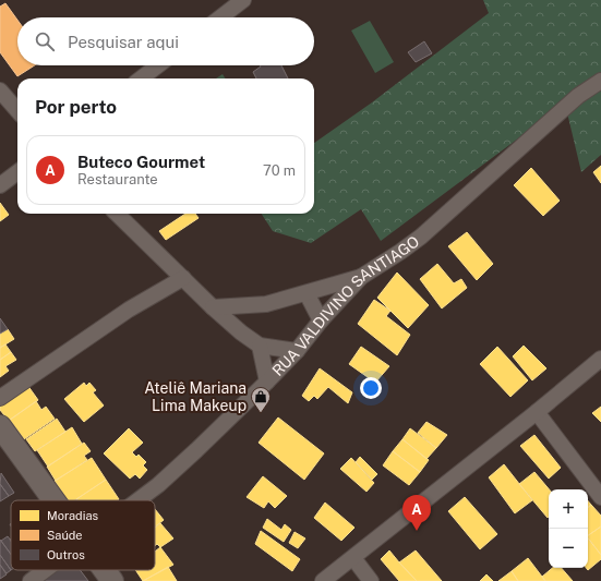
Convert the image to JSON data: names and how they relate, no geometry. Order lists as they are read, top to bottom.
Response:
{
  "streets": {
    "street": ["RUA VALDIVINO SANTIAGO"]
  },
  "places": {
    "shop": ["Ateliê Mariana Lima Makeup"]
  },
  "legend": ["Moradias", "Saúde", "Outros"],
  "page": {
    "search": "Pesquisar aqui",
    "heading": "Por perto",
    "list": [
      {
        "mark": "A",
        "name": "Buteco Gourmet",
        "note": "Restaurante",
        "value": "70 m"
      }
    ],
    "map_buttons": ["+", "−"],
    "pins": "A"
  }
}
